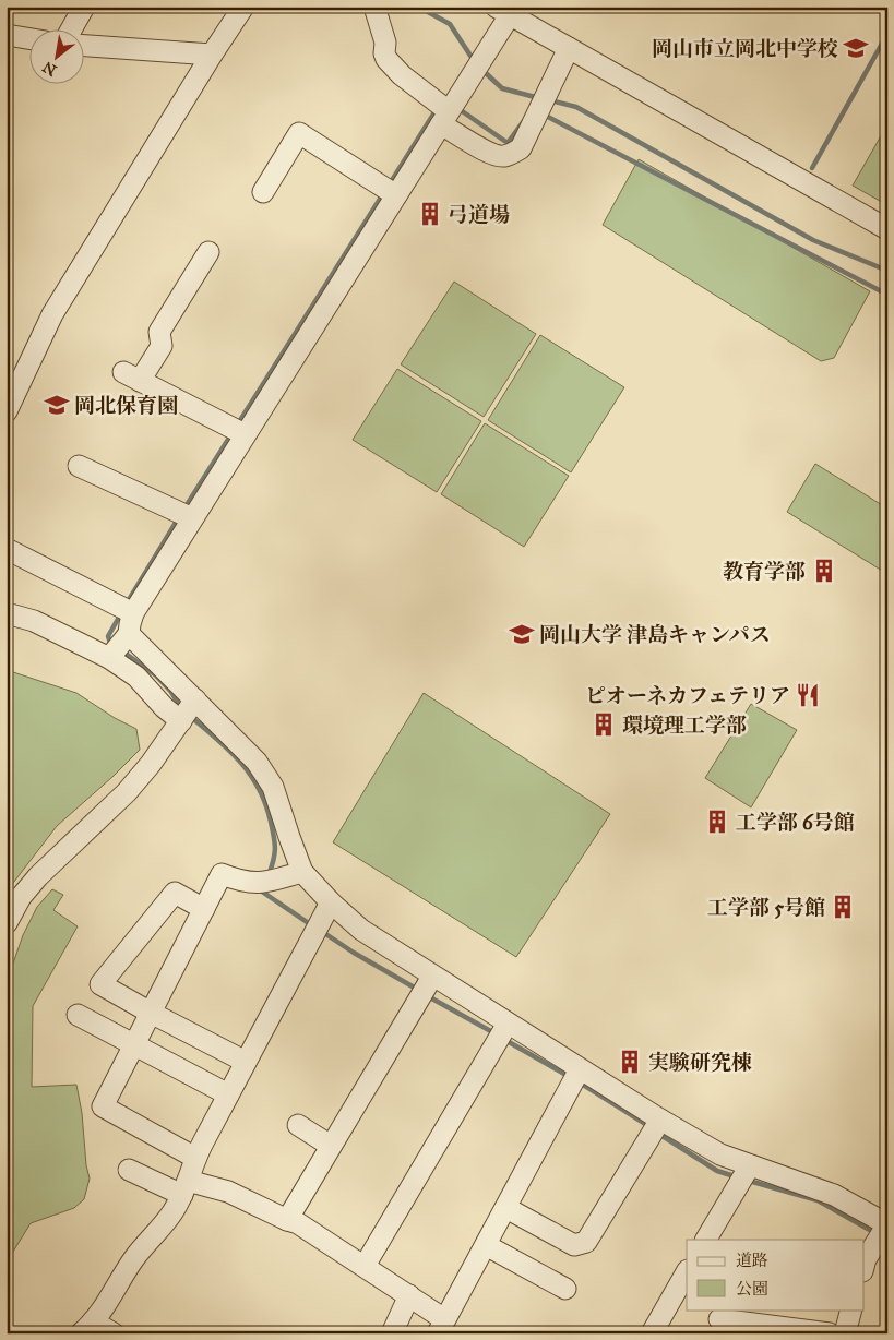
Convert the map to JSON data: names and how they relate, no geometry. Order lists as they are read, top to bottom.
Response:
{
  "places": {
    "school or university": ["岡山市立岡北中学校", "岡北保育園", "岡山大学 津島キャンパス"],
    "building": [
      "弓道場",
      "教育学部",
      "環境理工学部",
      "工学部 6号館",
      "工学部 5号館",
      "実験研究棟"
    ],
    "restaurant": ["ピオーネカフェテリア"]
  },
  "legend": ["道路", "公園"],
  "north": "bottom left"
}
